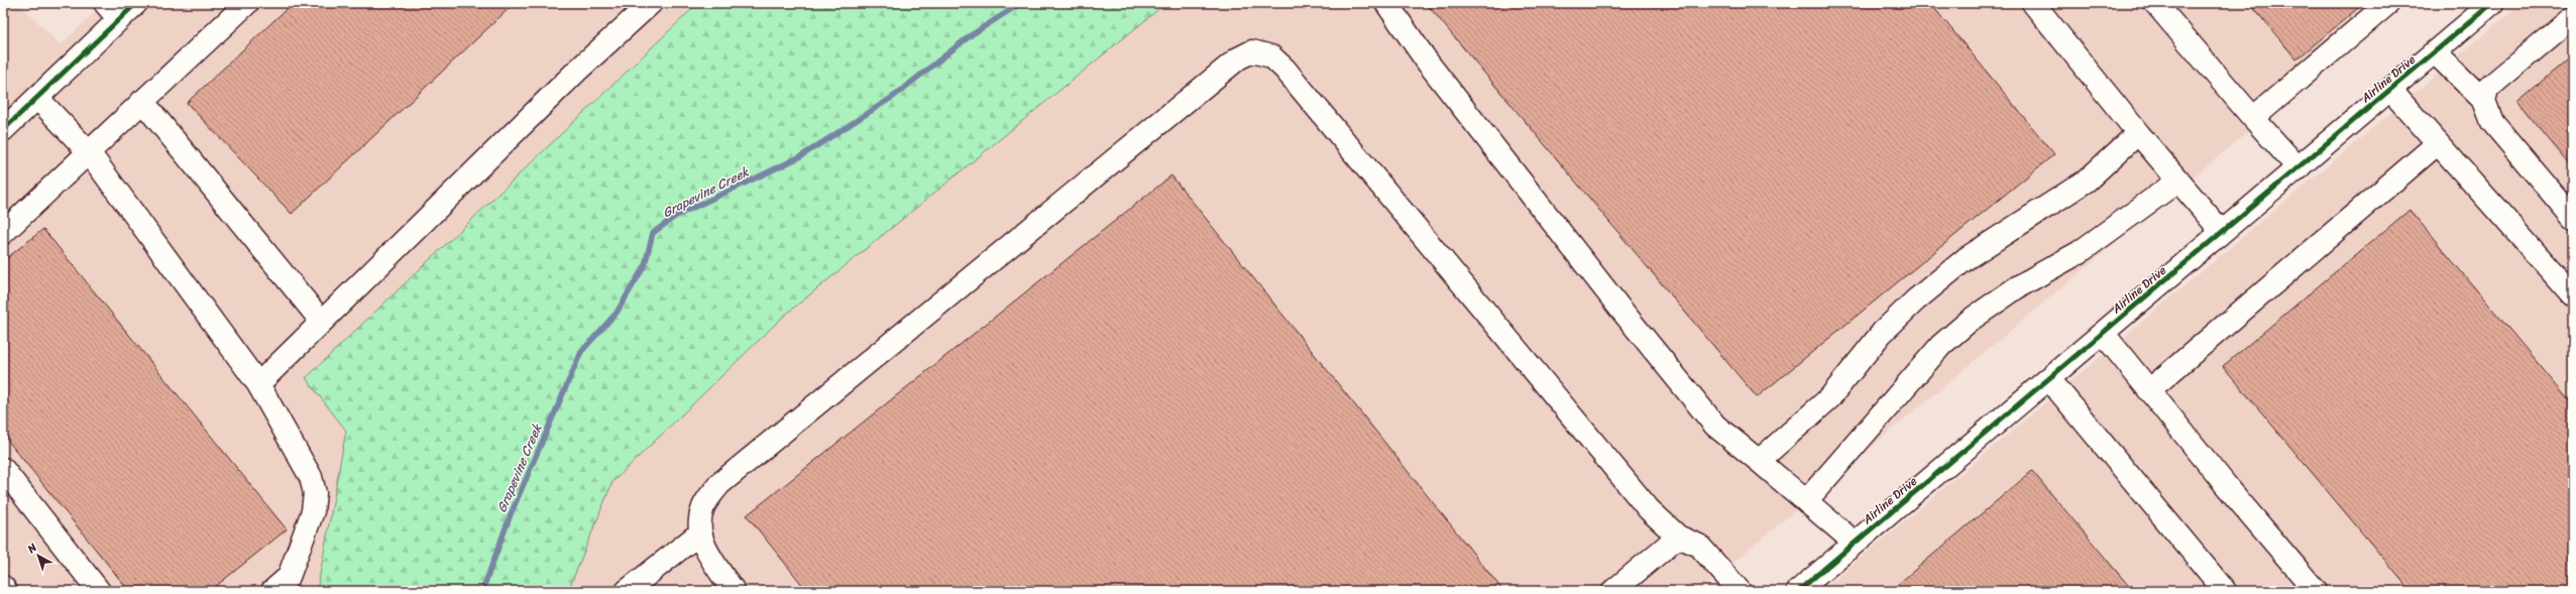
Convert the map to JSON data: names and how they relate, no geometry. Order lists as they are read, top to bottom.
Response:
{
  "streets": {
    "street": ["Airline Drive"]
  },
  "water": ["Grapevine Creek"],
  "north": "top left"
}
